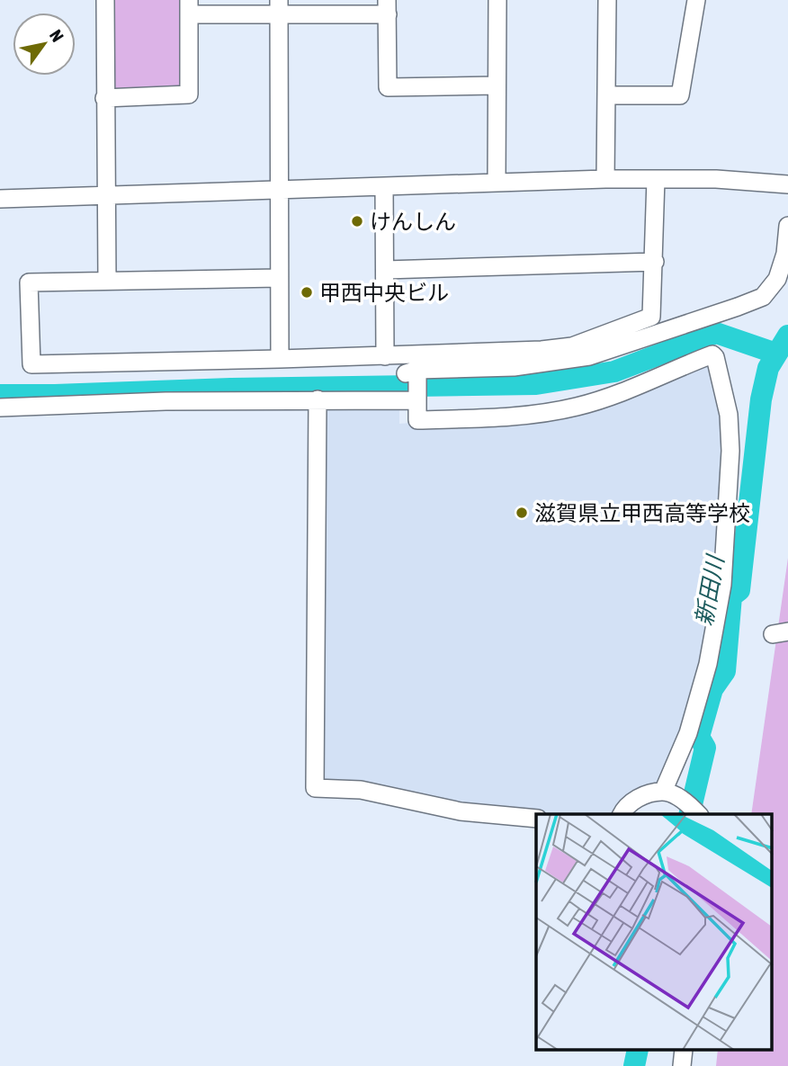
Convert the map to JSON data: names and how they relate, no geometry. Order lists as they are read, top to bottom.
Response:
{
  "water": ["新田川"],
  "places": ["けんしん", "甲西中央ビル", "滋賀県立甲西高等学校"],
  "north": "top right"
}
